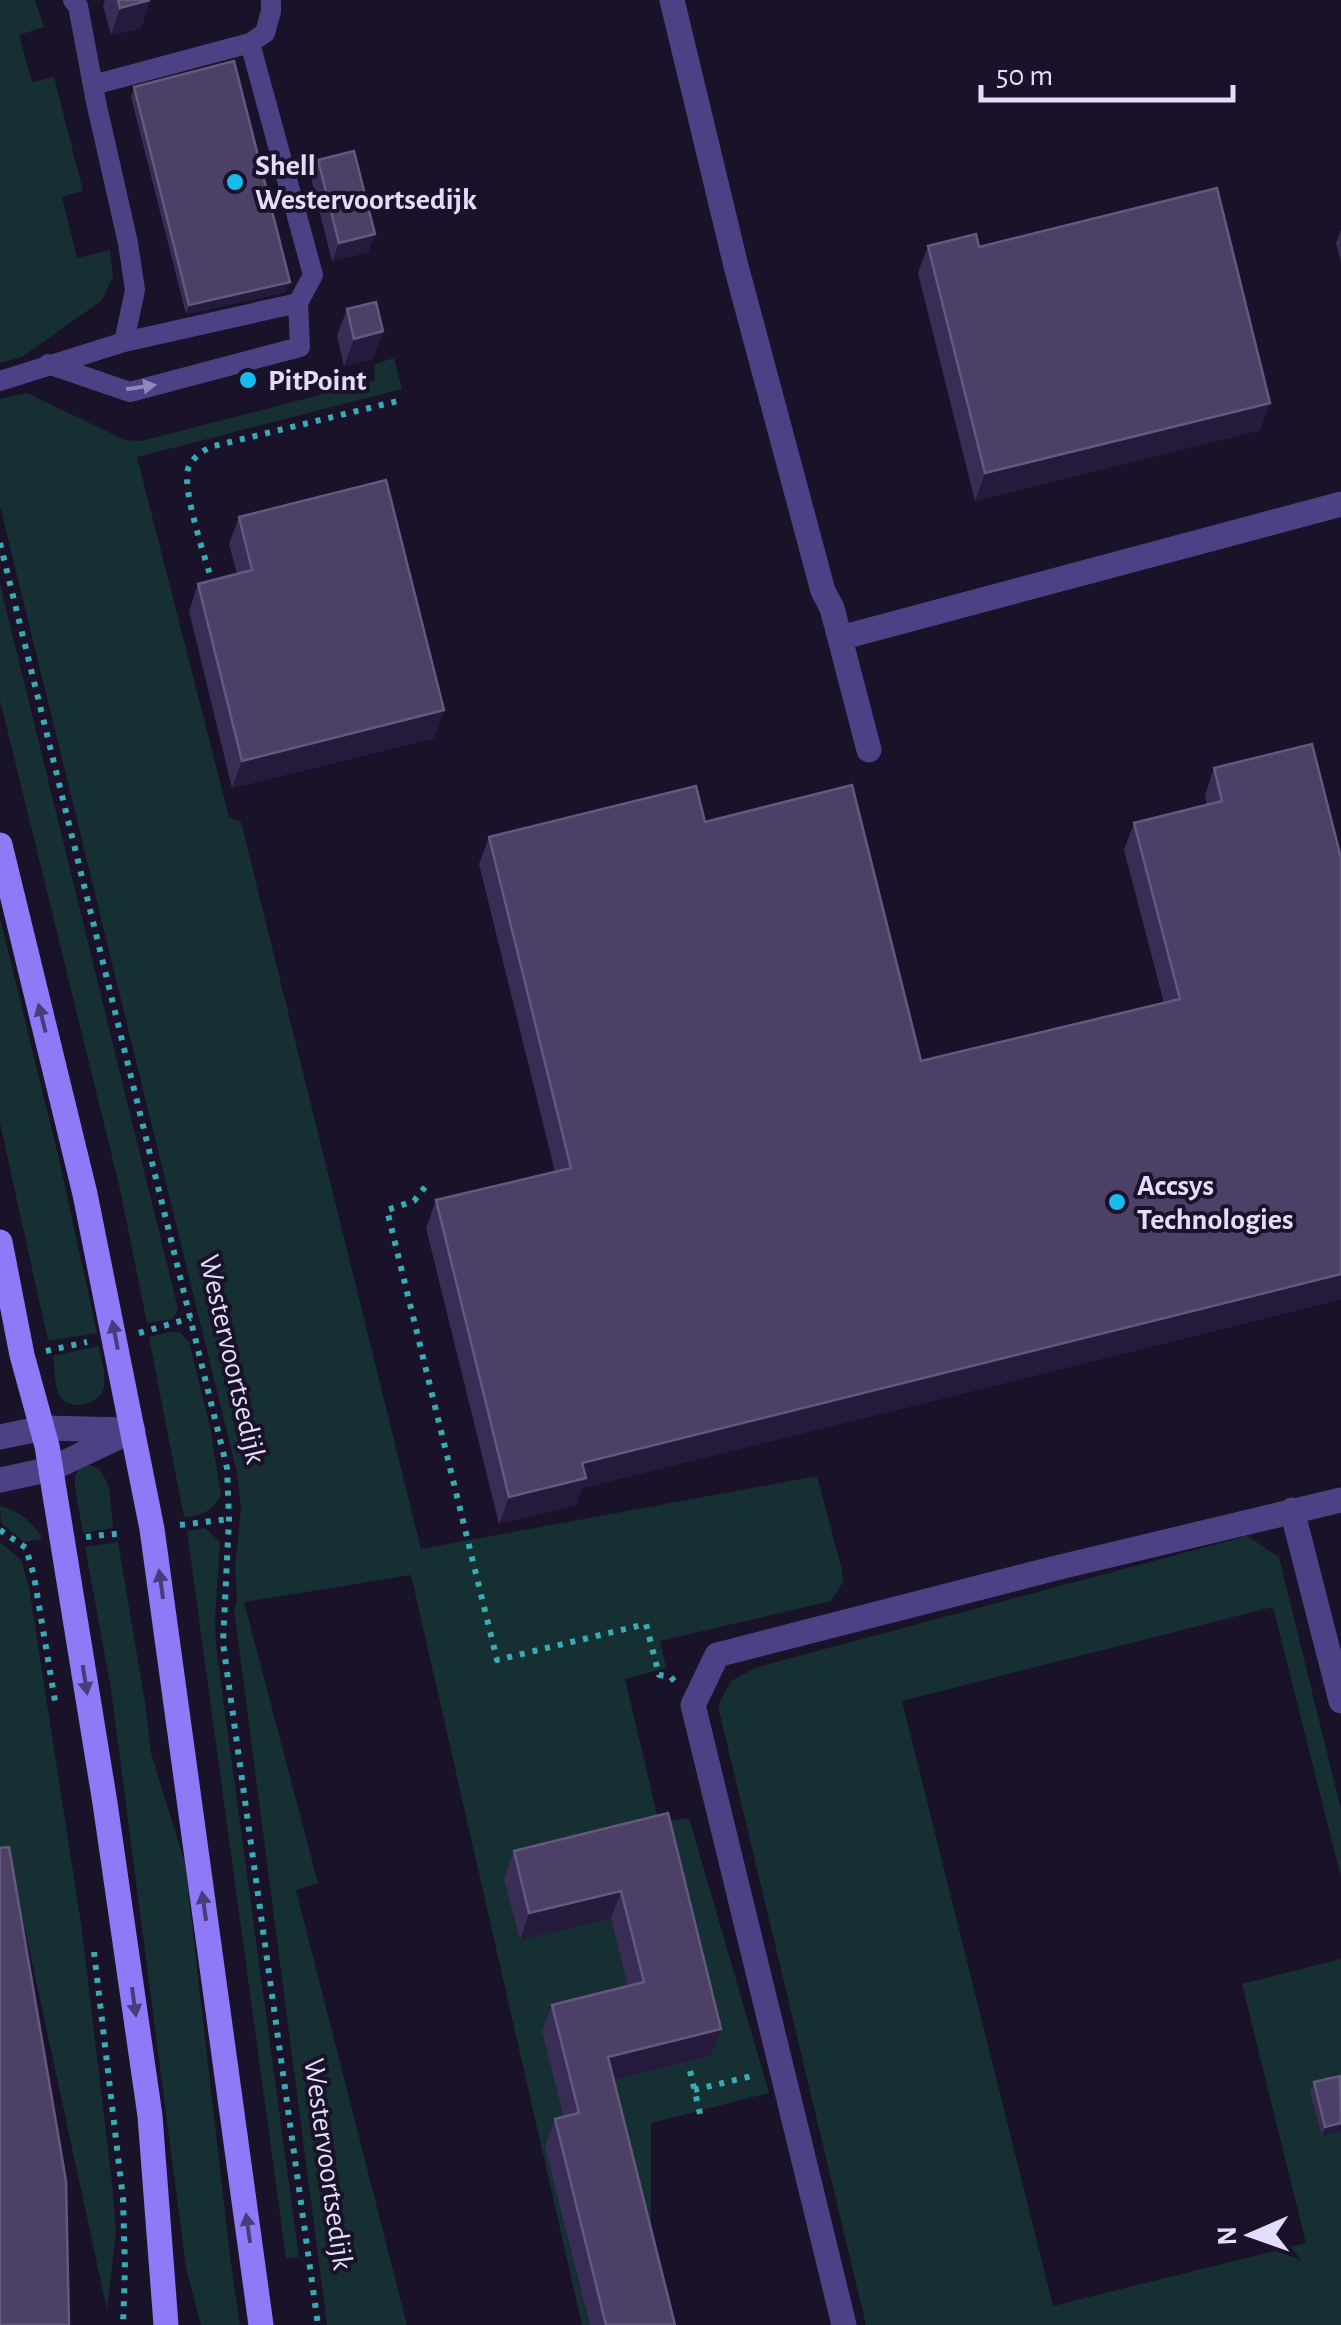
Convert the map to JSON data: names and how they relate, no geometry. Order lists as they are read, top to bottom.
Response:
{
  "streets": {
    "path": ["Westervoortsedijk"]
  },
  "places": ["Shell Westervoortsedijk", "PitPoint", "Accsys Technologies"],
  "scale_bar": "50 m",
  "north": "left"
}
